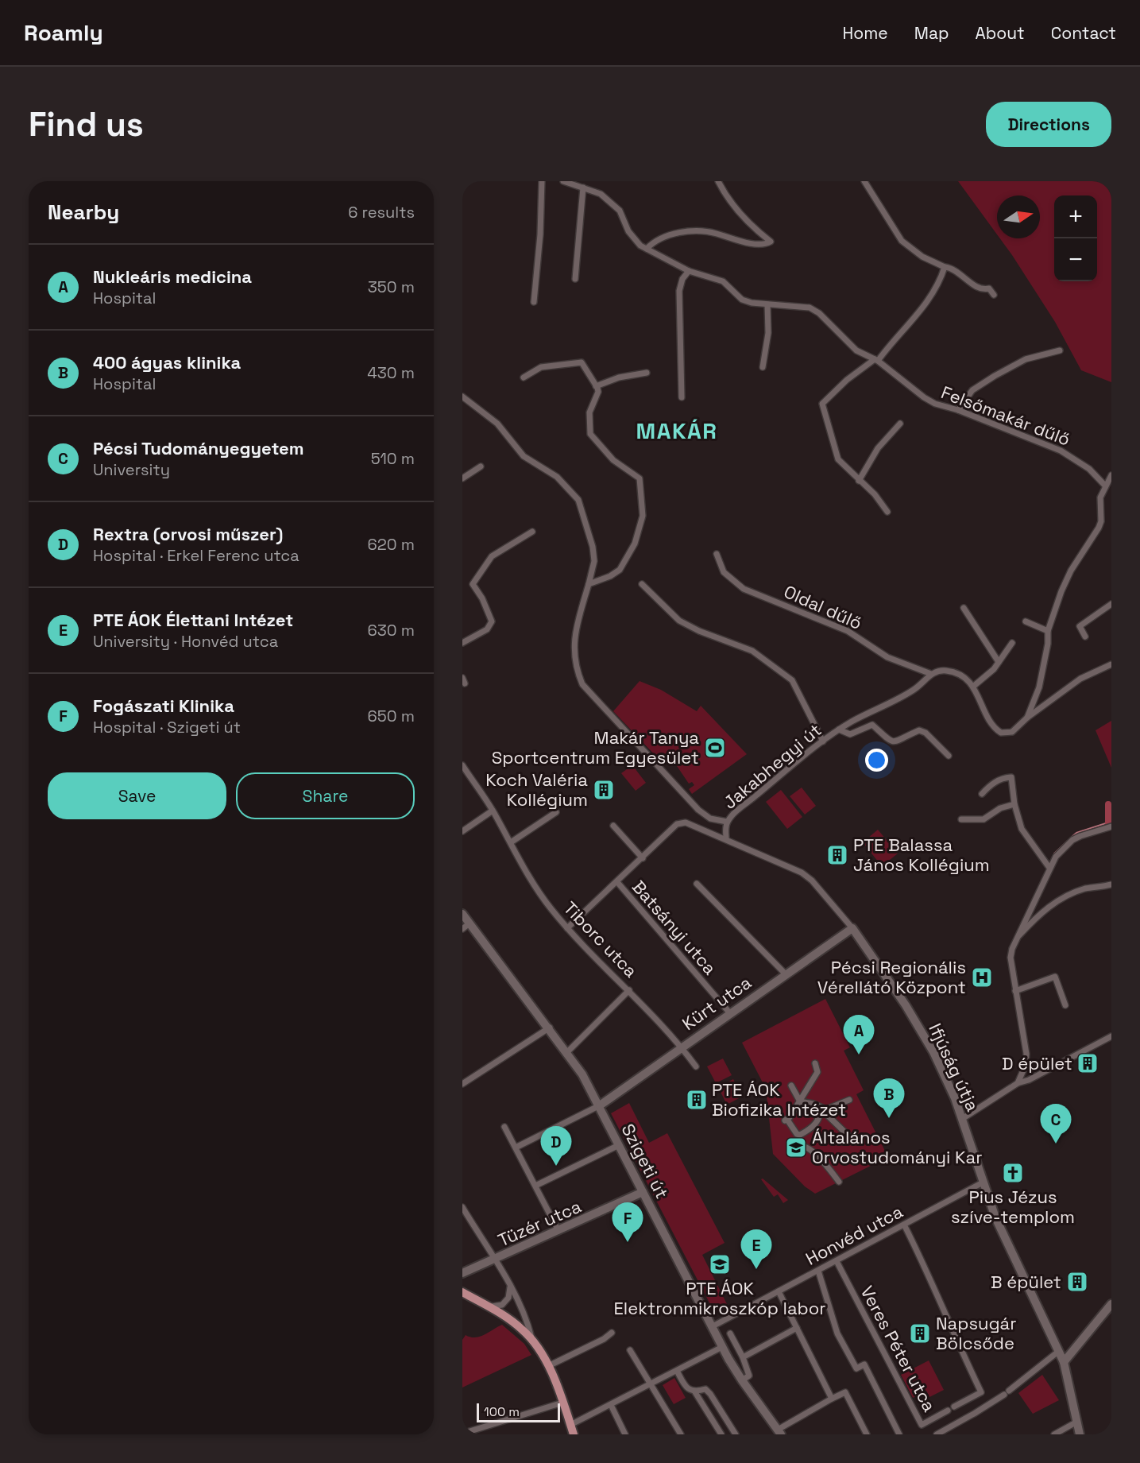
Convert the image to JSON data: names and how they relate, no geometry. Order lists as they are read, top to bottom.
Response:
{
  "streets": {
    "street": [
      "Felsőmakár dűlő",
      "Oldal dűlő",
      "Jakabhegyi út",
      "Batsányi utca",
      "Tiborc utca",
      "Kürt utca",
      "Ifjúság útja",
      "Szigeti út",
      "Tüzér utca",
      "Honvéd utca",
      "Veres Péter utca"
    ]
  },
  "crossings": [
    ["Oldal dűlő", "Jakabhegyi út"],
    ["Batsányi utca", "Kürt utca"],
    ["Tiborc utca", "Kürt utca"],
    ["Kürt utca", "Ifjúság útja"],
    ["Kürt utca", "Szigeti út"],
    ["Ifjúság útja", "Honvéd utca"],
    ["Szigeti út", "Tüzér utca"],
    ["Szigeti út", "Honvéd utca"],
    ["Honvéd utca", "Veres Péter utca"]
  ],
  "districts": ["MAKÁR"],
  "places": {
    "sports": ["Makár Tanya Sportcentrum Egyesület"],
    "building": [
      "Koch Valéria Kollégium",
      "PTE Balassa János Kollégium",
      "D épület",
      "PTE ÁOK Biofizika Intézet",
      "B épület",
      "Napsugár Bölcsőde"
    ],
    "hospital": ["Pécsi Regionális Vérellátó Központ"],
    "school or university": ["Általános Orvostudományi Kar", "PTE ÁOK Elektronmikroszkóp labor"],
    "church": ["Pius Jézus szíve-templom"]
  },
  "scale_bar": "100 m",
  "north": "right",
  "page": {
    "header": "Roamly",
    "nav": [
      "Home",
      "Map",
      "About",
      "Contact"
    ],
    "buttons": [
      "Directions",
      ["Save", "Share"]
    ],
    "title": "Find us",
    "heading": ["Nearby", "6 results"],
    "map_buttons": ["+", "−"],
    "list": [
      {
        "mark": "A",
        "name": "Nukleáris medicina",
        "note": "Hospital",
        "value": "350 m"
      },
      {
        "mark": "B",
        "name": "400 ágyas klinika",
        "note": "Hospital",
        "value": "430 m"
      },
      {
        "mark": "C",
        "name": "Pécsi Tudományegyetem",
        "note": "University",
        "value": "510 m"
      },
      {
        "mark": "D",
        "name": "Rextra (orvosi műszer)",
        "note": "Hospital · Erkel Ferenc utca",
        "value": "620 m"
      },
      {
        "mark": "E",
        "name": "PTE ÁOK Élettani Intézet",
        "note": "University · Honvéd utca",
        "value": "630 m"
      },
      {
        "mark": "F",
        "name": "Fogászati Klinika",
        "note": "Hospital · Szigeti út",
        "value": "650 m"
      }
    ],
    "pins": [
      "A",
      "B",
      "C",
      "D",
      "F",
      "E"
    ],
    "scale": "100 m"
  }
}
